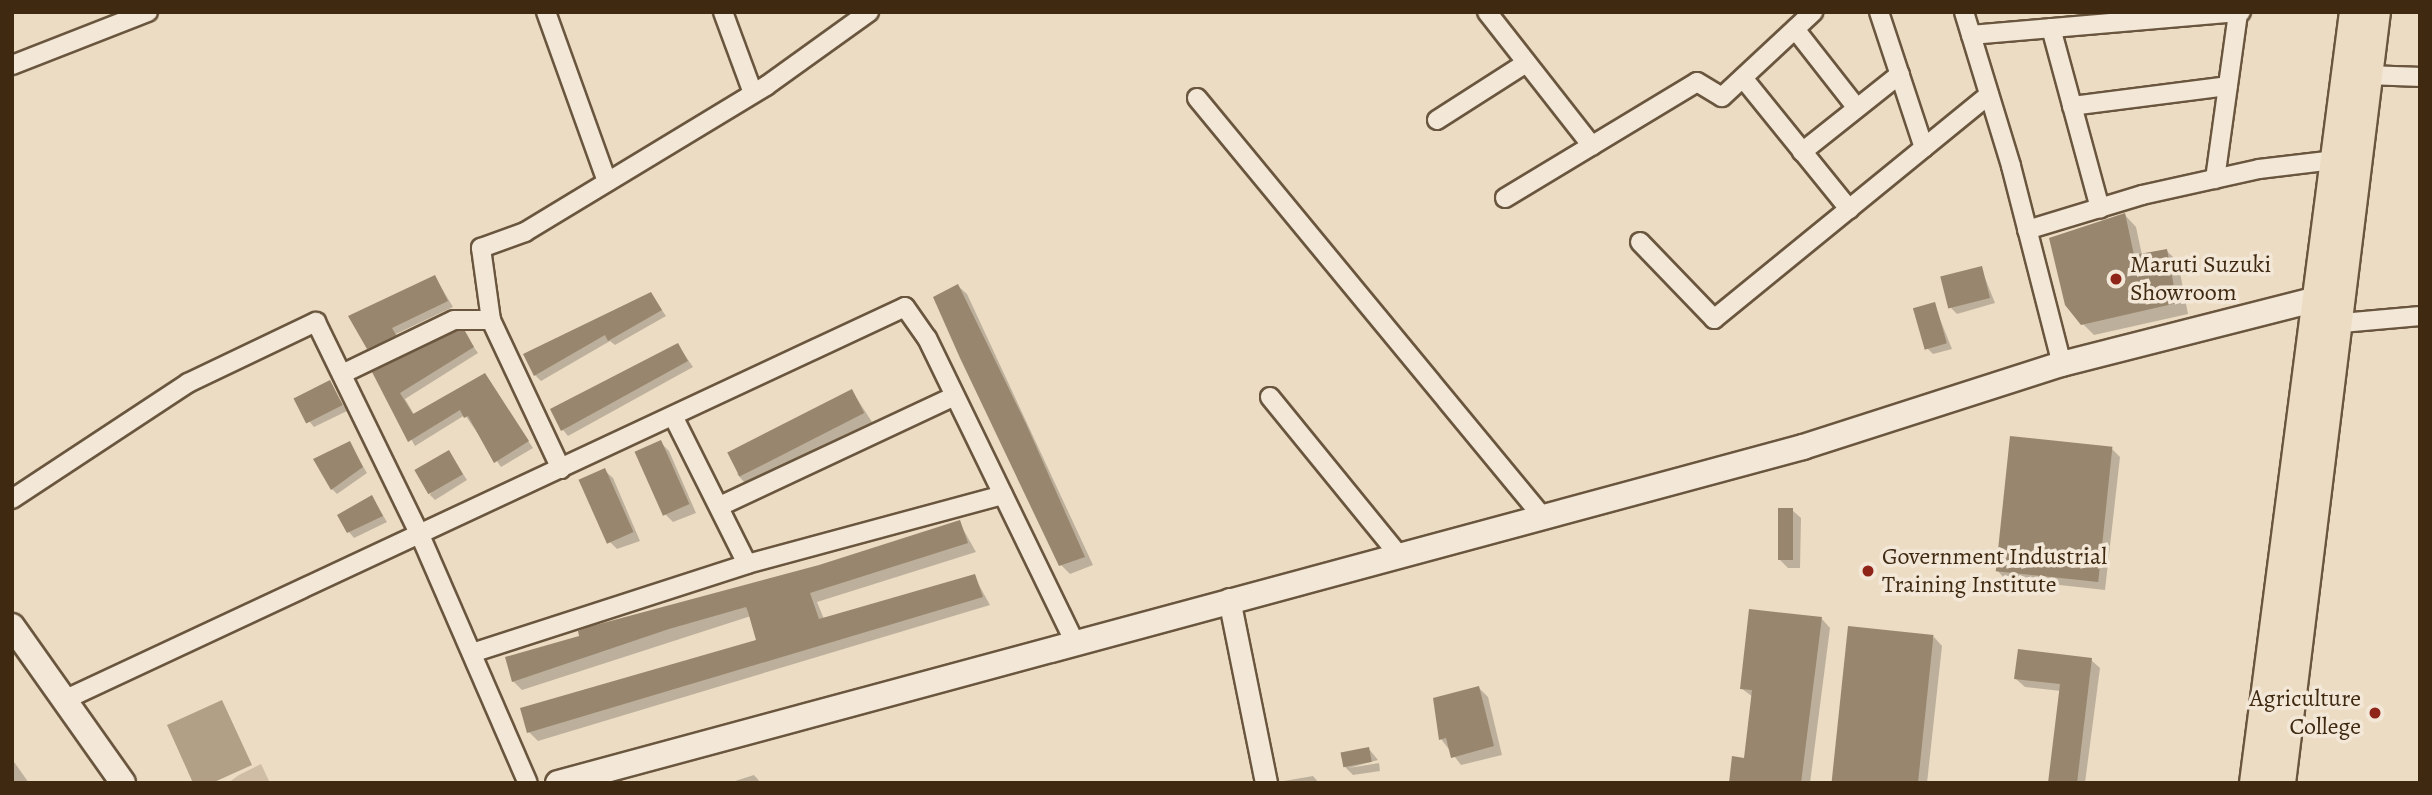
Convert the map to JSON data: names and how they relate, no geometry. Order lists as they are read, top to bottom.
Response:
{
  "places": ["Maruti Suzuki Showroom", "Government Industrial Training Institute", "Agriculture College"]
}
